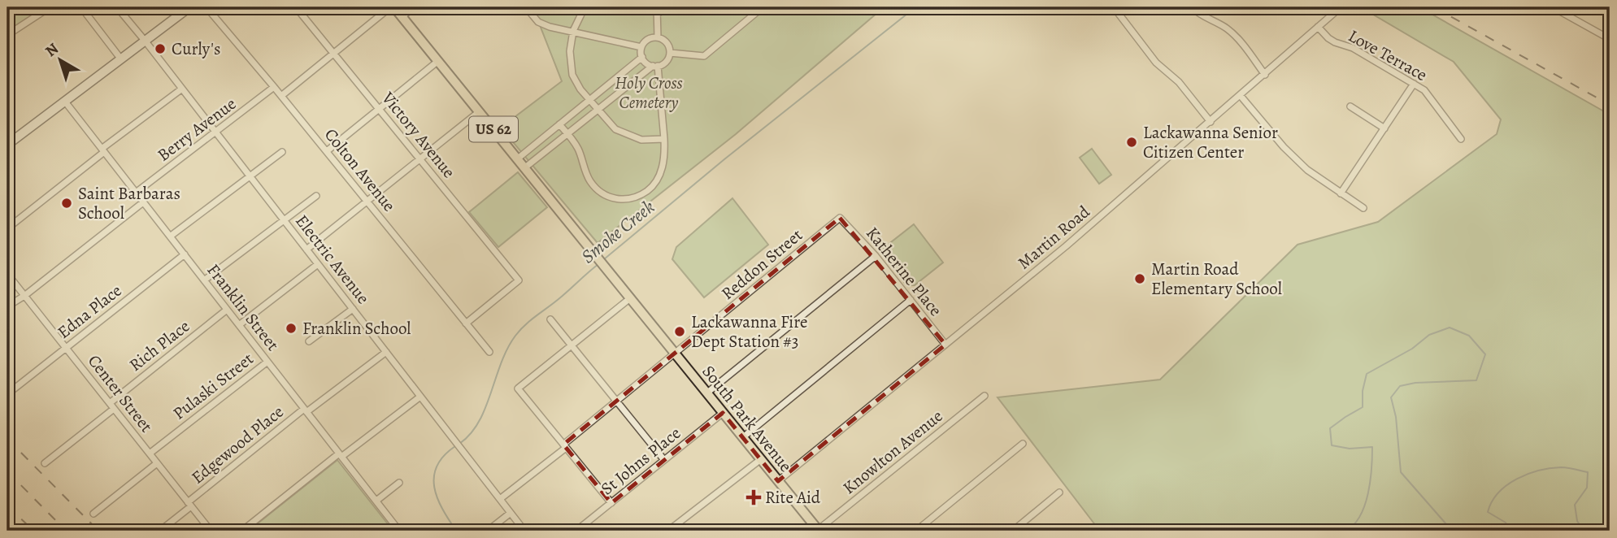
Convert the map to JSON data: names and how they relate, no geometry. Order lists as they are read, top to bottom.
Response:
{
  "streets": {
    "main road": ["US 62", "South Park Avenue"],
    "street": [
      "Love Terrace",
      "Berry Avenue",
      "Victory Avenue",
      "Colton Avenue",
      "Martin Road",
      "Electric Avenue",
      "Reddon Street",
      "Katherine Place",
      "Franklin Street",
      "Edna Place",
      "Rich Place",
      "Pulaski Street",
      "Center Street",
      "Edgewood Place",
      "Knowlton Avenue",
      "St Johns Place"
    ]
  },
  "crossings": [
    ["Love Terrace", "Martin Road"],
    ["Berry Avenue", "Colton Avenue"],
    ["Berry Avenue", "Electric Avenue"],
    ["Berry Avenue", "Franklin Street"],
    ["Victory Avenue", "Colton Avenue"],
    ["Martin Road", "Katherine Place"],
    ["Martin Road", "South Park Avenue"],
    ["Electric Avenue", "Reddon Street"],
    ["Electric Avenue", "Edgewood Place"],
    ["Reddon Street", "Katherine Place"],
    ["Reddon Street", "South Park Avenue"],
    ["Franklin Street", "Edna Place"],
    ["Franklin Street", "Rich Place"],
    ["Franklin Street", "Pulaski Street"],
    ["Franklin Street", "Edgewood Place"],
    ["Edna Place", "Center Street"],
    ["Rich Place", "Center Street"],
    ["Pulaski Street", "Center Street"],
    ["Center Street", "Edgewood Place"],
    ["South Park Avenue", "Knowlton Avenue"],
    ["South Park Avenue", "St Johns Place"]
  ],
  "water": ["Smoke Creek"],
  "parks": ["Holy Cross Cemetery"],
  "places": {
    "other": [
      "Curly's",
      "Lackawanna Senior Citizen Center",
      "Saint Barbaras School",
      "Martin Road Elementary School",
      "Franklin School",
      "Lackawanna Fire Dept Station #3"
    ],
    "health": ["Rite Aid"]
  },
  "north": "top left"
}
